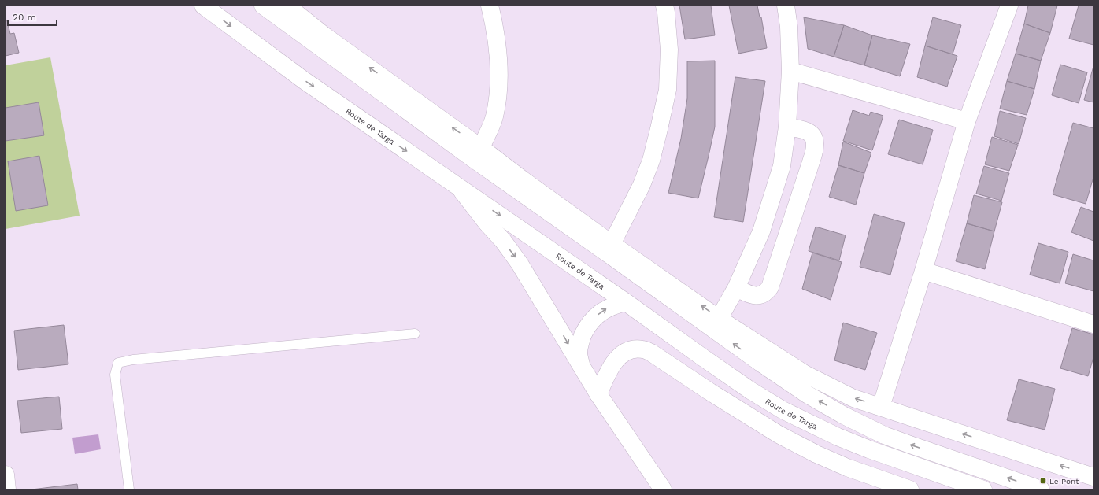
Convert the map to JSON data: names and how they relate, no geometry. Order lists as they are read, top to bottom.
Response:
{
  "streets": {
    "street": ["Route de Targa"]
  },
  "places": {
    "transit": ["Le Pont"]
  },
  "scale_bar": "20 m"
}
